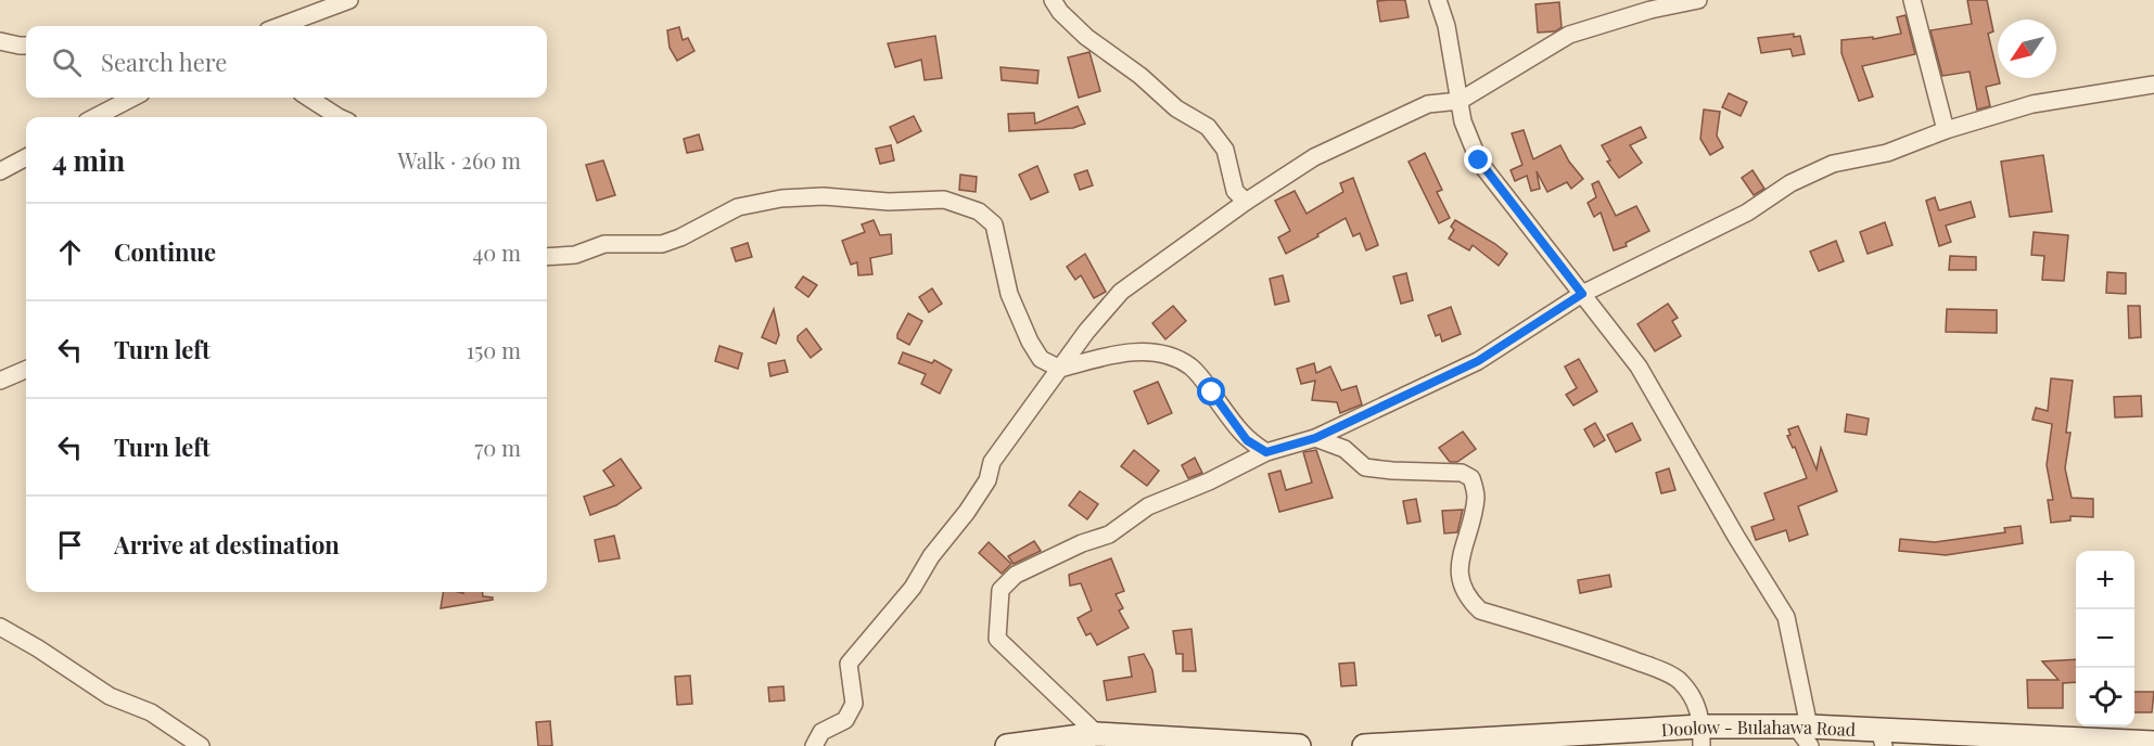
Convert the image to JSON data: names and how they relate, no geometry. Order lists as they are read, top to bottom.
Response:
{
  "streets": {
    "main road": ["Doolow - Bulahawa Road"]
  },
  "north": "bottom left",
  "page": {
    "search": "Search here",
    "heading": ["4 min", "Walk · 260 m"],
    "list": [
      ["Continue", "40 m"],
      ["Turn left", "150 m"],
      ["Turn left", "70 m"],
      "Arrive at destination"
    ],
    "map_buttons": ["+", "−"]
  }
}
